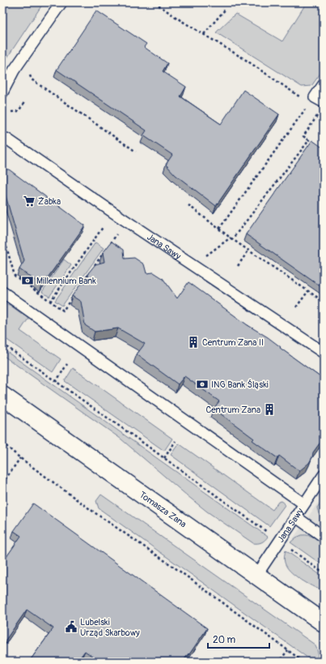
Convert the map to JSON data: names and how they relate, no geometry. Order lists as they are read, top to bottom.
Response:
{
  "streets": {
    "street": ["Tomasza Zana"],
    "lane": ["Jana Sawy"]
  },
  "crossings": [
    ["Jana Sawy", "Tomasza Zana"]
  ],
  "places": {
    "supermarket": ["Żabka"],
    "bank": ["Millennium Bank", "ING Bank Śląski"],
    "building": ["Centrum Zana II", "Centrum Zana"],
    "public building": ["Lubelski Urząd Skarbowy"]
  },
  "scale_bar": "20 m"
}
